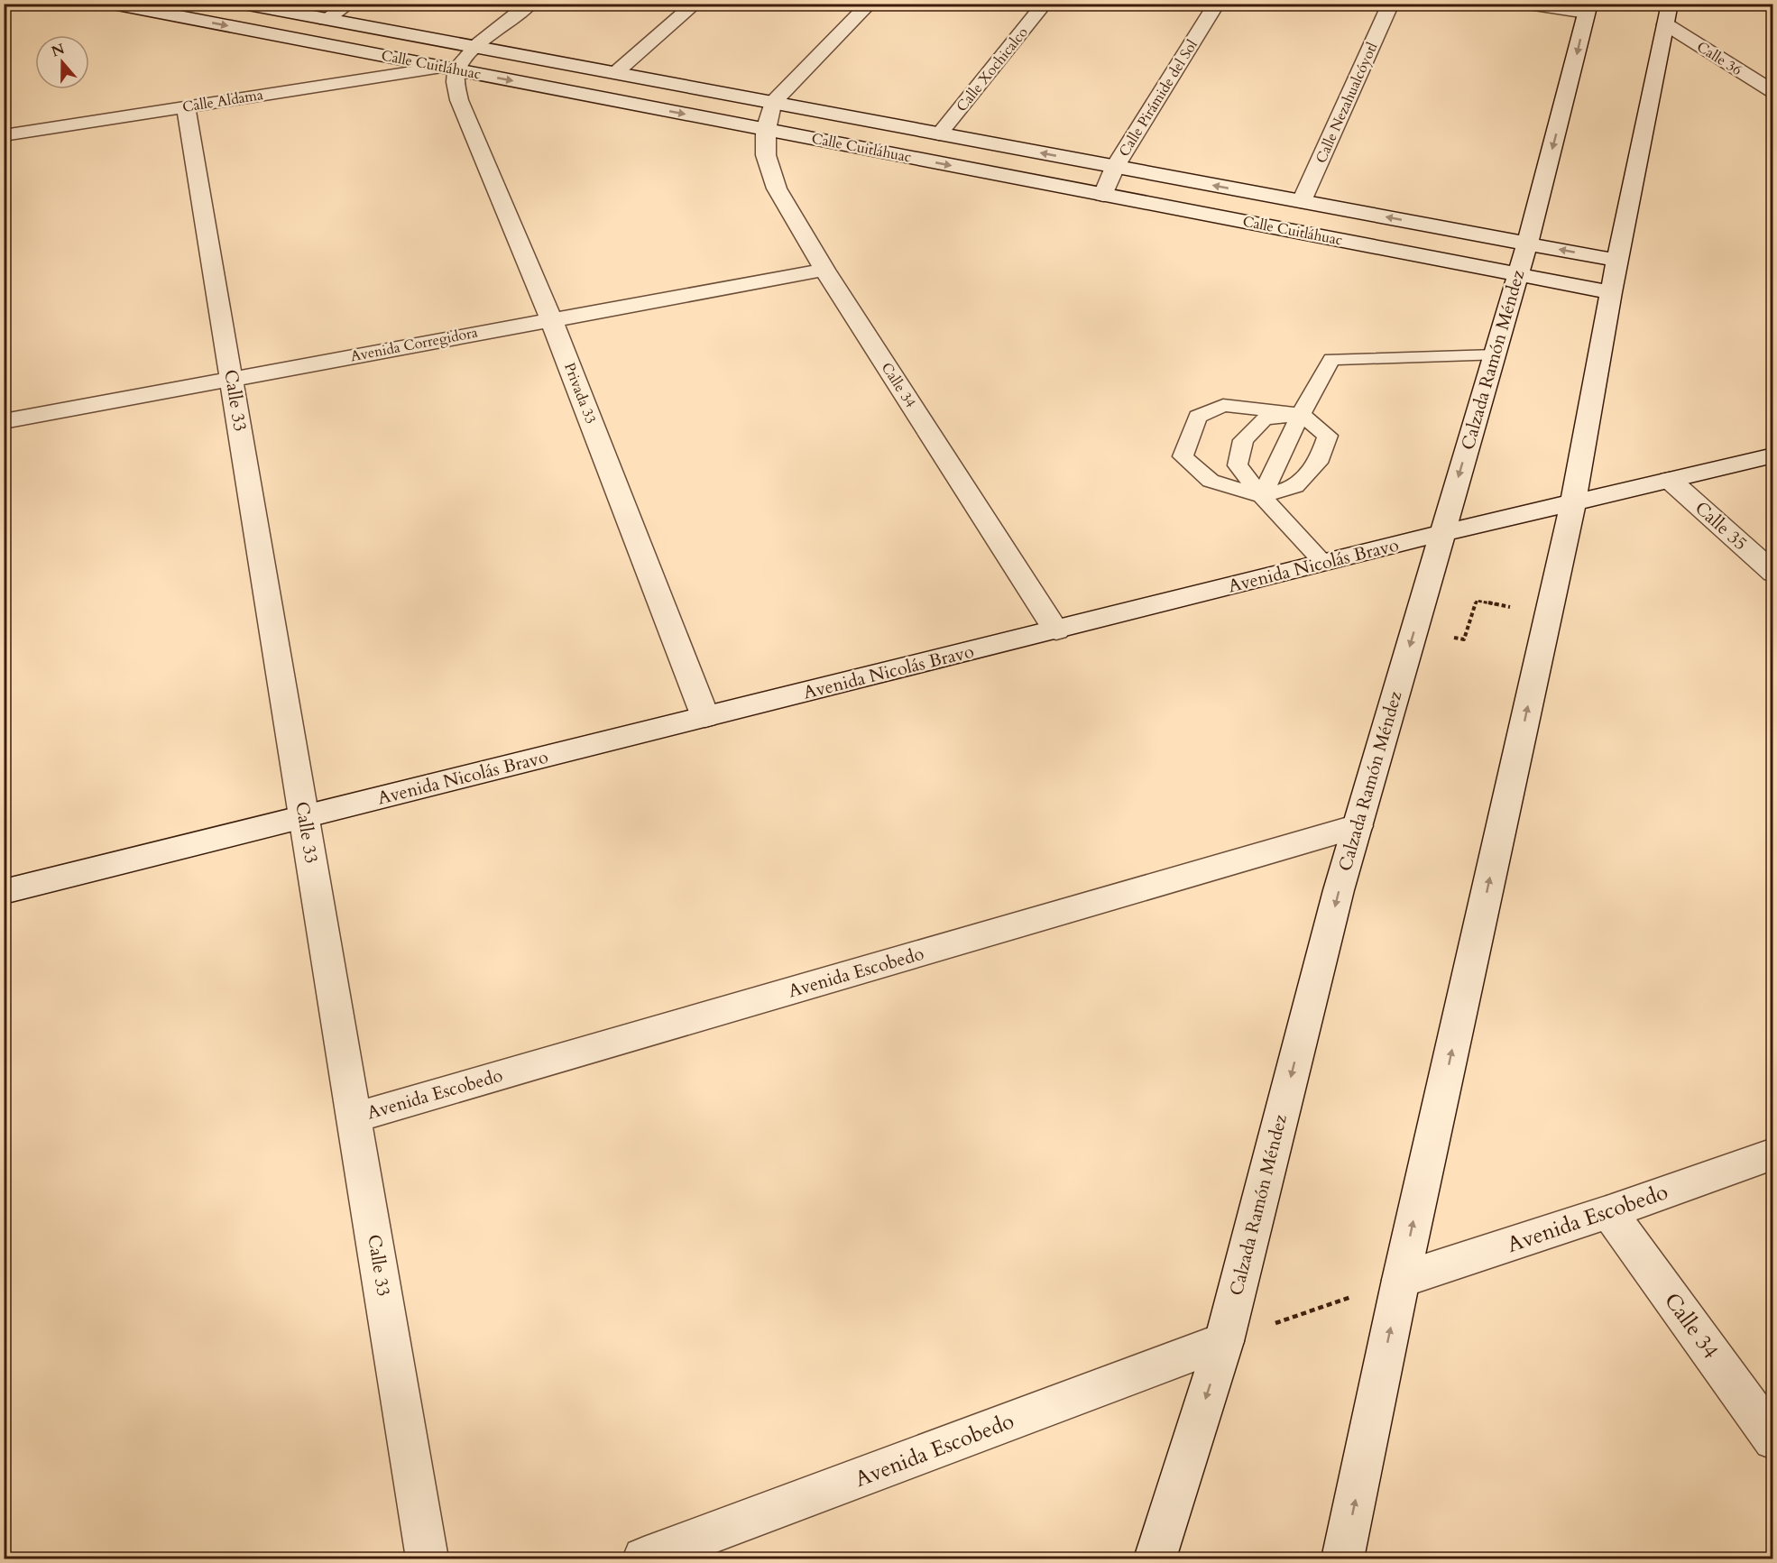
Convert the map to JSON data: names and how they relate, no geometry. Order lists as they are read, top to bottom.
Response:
{
  "streets": {
    "street": [
      "Calle 36",
      "Calle Cuitláhuac",
      "Calle Xochicalco",
      "Calle Pirámide del Sol",
      "Calle Aldama",
      "Calle Nezahualcóyotl",
      "Avenida Corregidora",
      "Calzada Ramón Méndez",
      "Calle 34",
      "Privada 33",
      "Calle 33",
      "Calle 35",
      "Avenida Nicolás Bravo",
      "Avenida Escobedo"
    ]
  },
  "crossings": [
    ["Calle Cuitláhuac", "Calle Xochicalco"],
    ["Calle Cuitláhuac", "Calle Pirámide del Sol"],
    ["Calle Cuitláhuac", "Calle Aldama"],
    ["Calle Cuitláhuac", "Calle Nezahualcóyotl"],
    ["Calle Cuitláhuac", "Calzada Ramón Méndez"],
    ["Calle Cuitláhuac", "Calle 34"],
    ["Calle Cuitláhuac", "Privada 33"],
    ["Calle Aldama", "Privada 33"],
    ["Calle Aldama", "Calle 33"],
    ["Avenida Corregidora", "Calle 34"],
    ["Avenida Corregidora", "Privada 33"],
    ["Avenida Corregidora", "Calle 33"],
    ["Calzada Ramón Méndez", "Avenida Nicolás Bravo"],
    ["Calzada Ramón Méndez", "Avenida Escobedo"],
    ["Calle 34", "Avenida Nicolás Bravo"],
    ["Calle 34", "Avenida Escobedo"],
    ["Privada 33", "Avenida Nicolás Bravo"],
    ["Calle 33", "Avenida Nicolás Bravo"],
    ["Calle 33", "Avenida Escobedo"],
    ["Calle 35", "Avenida Nicolás Bravo"]
  ],
  "north": "top"
}
